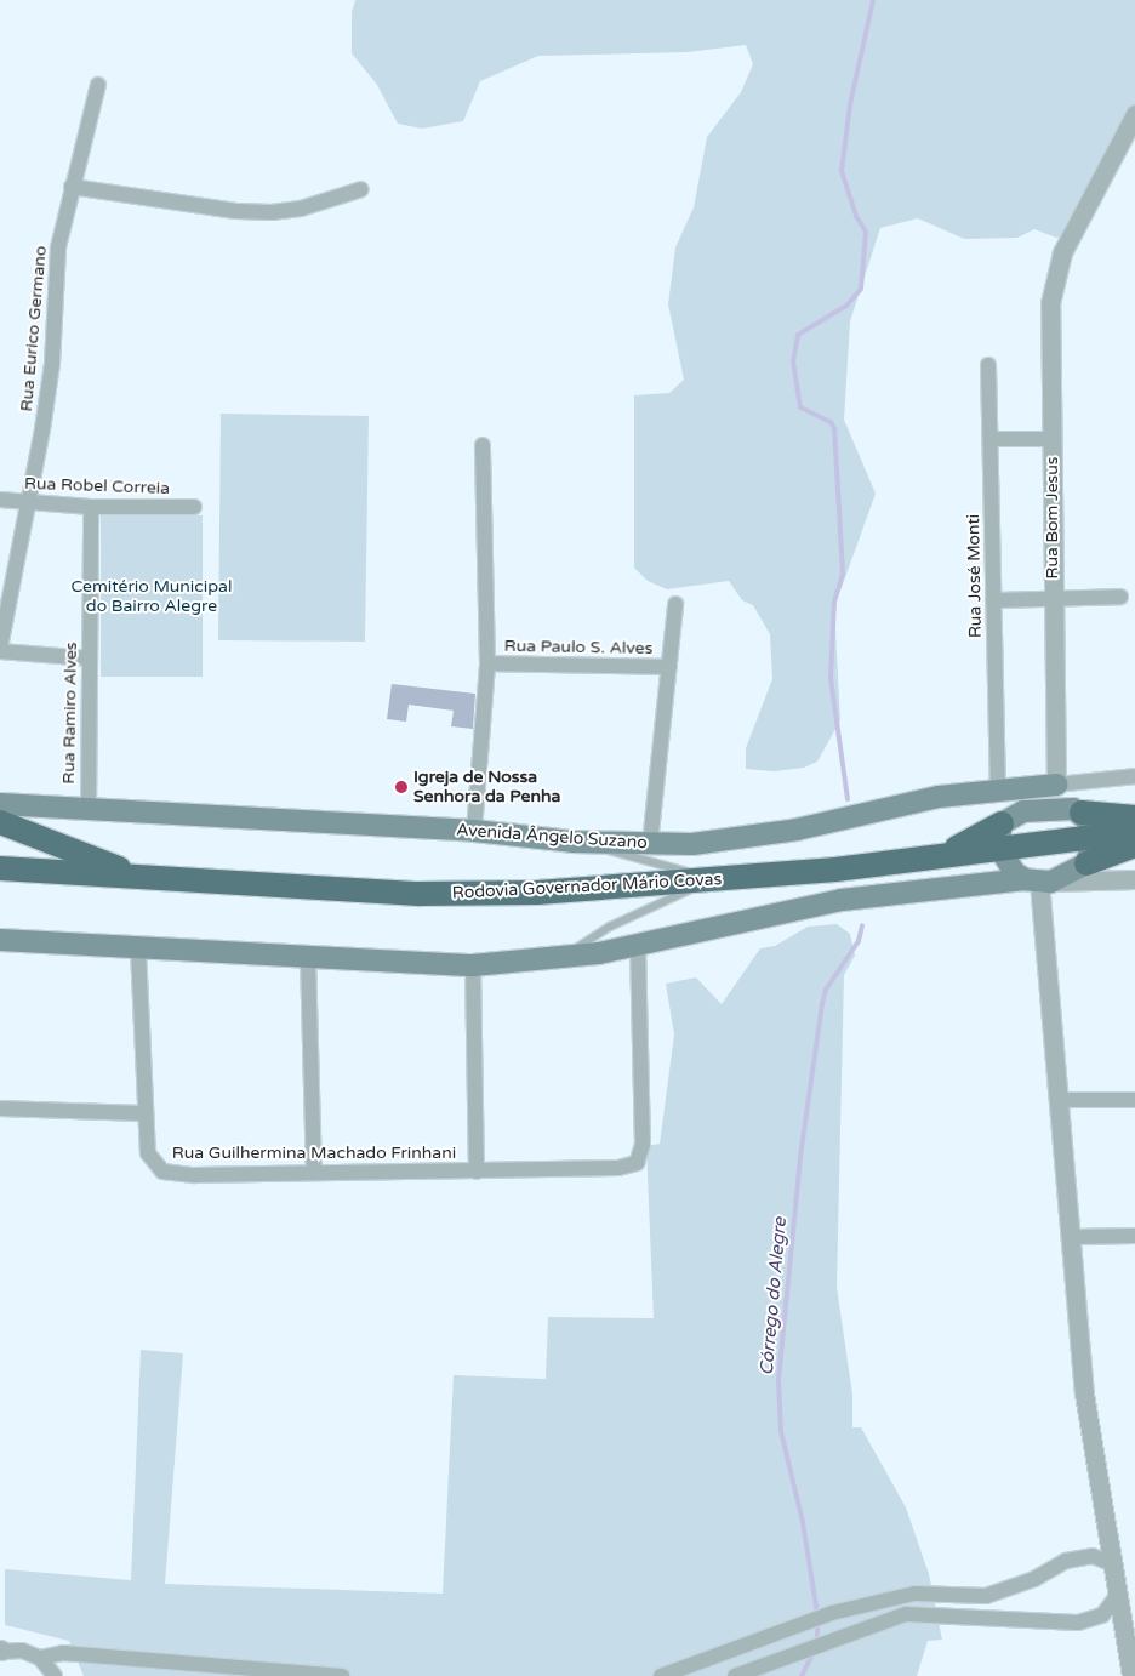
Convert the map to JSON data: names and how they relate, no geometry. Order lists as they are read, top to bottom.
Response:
{
  "streets": {
    "highway": ["Rodovia Governador Mário Covas"],
    "main road": ["Avenida Ângelo Suzano"],
    "street": [
      "Rua Eurico Germano",
      "Rua Robel Correia",
      "Rua Bom Jesus",
      "Rua José Monti",
      "Rua Paulo S. Alves",
      "Rua Ramiro Alves",
      "Rua Guilhermina Machado Frinhani"
    ]
  },
  "crossings": [
    ["Rua Eurico Germano", "Rua Robel Correia"],
    ["Rua Robel Correia", "Rua Ramiro Alves"],
    ["Rua Bom Jesus", "Avenida Ângelo Suzano"],
    ["Rua José Monti", "Avenida Ângelo Suzano"],
    ["Rua Ramiro Alves", "Avenida Ângelo Suzano"]
  ],
  "water": ["Córrego do Alegre"],
  "parks": ["Cemitério Municipal do Bairro Alegre"],
  "places": ["Igreja de Nossa Senhora da Penha"]
}
